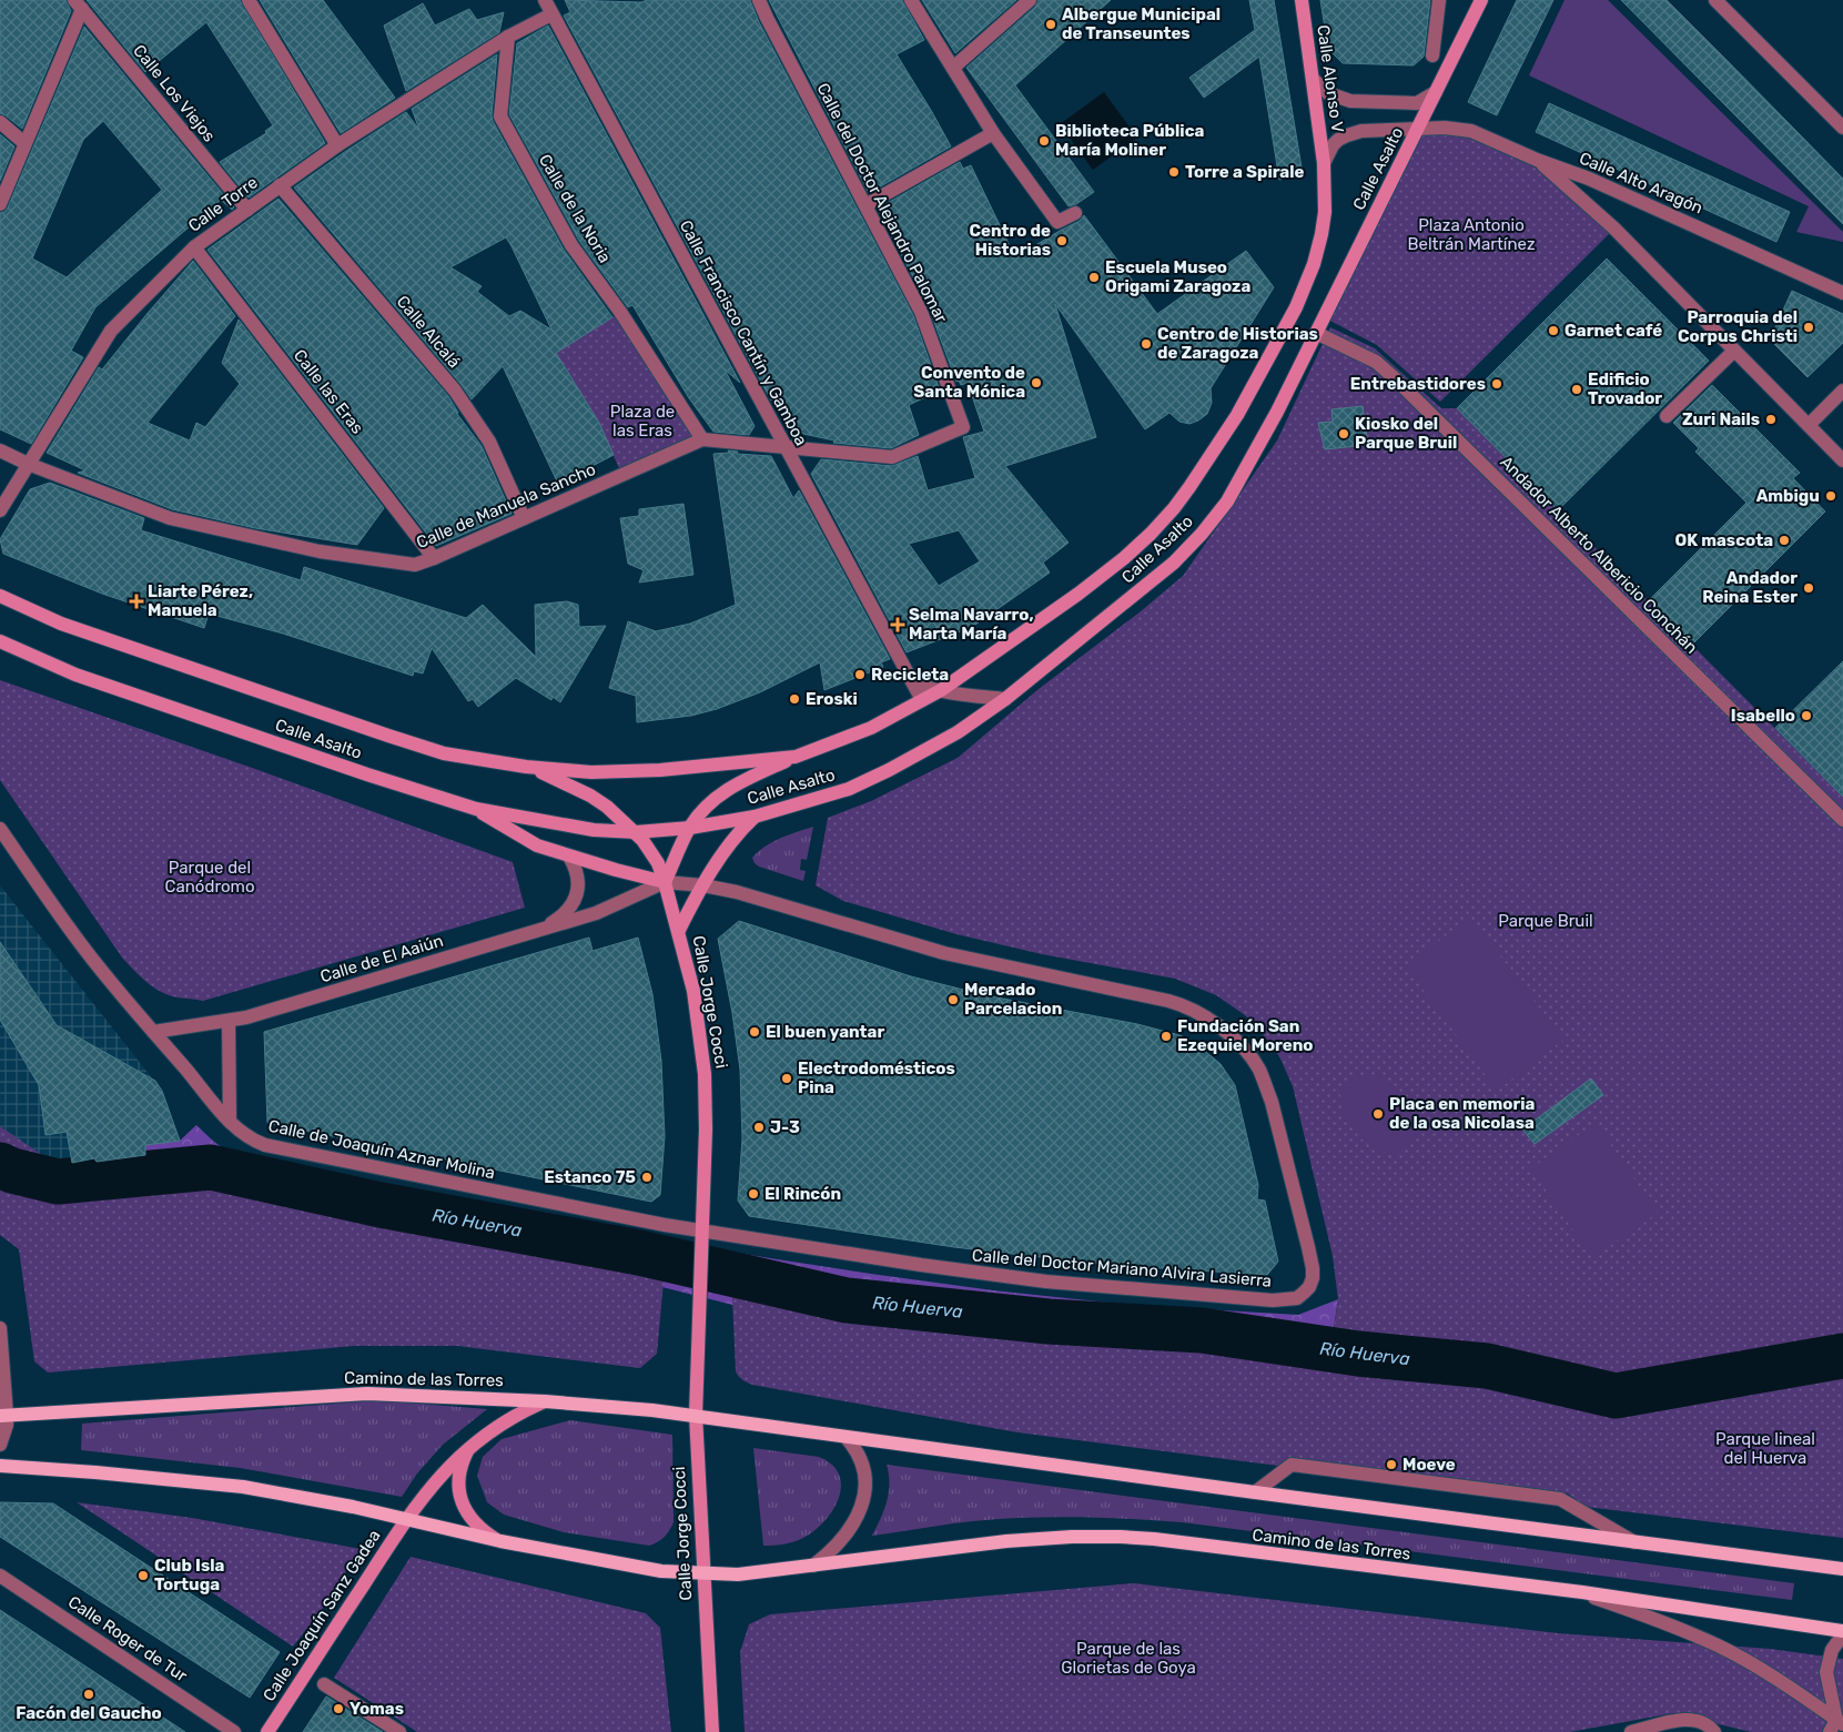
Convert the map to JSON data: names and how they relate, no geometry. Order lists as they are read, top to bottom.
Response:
{
  "streets": {
    "main road": [
      "Calle Alonso V",
      "Calle Asalto",
      "Calle Jorge Cocci",
      "Camino de las Torres",
      "Calle Joaquín Sanz Gadea"
    ],
    "street": [
      "Calle Los Viejos",
      "Calle Alto Aragón",
      "Calle del Doctor Alejandro Palomar",
      "Calle Torre",
      "Calle de la Noria",
      "Calle Alcalá",
      "Calle Francisco Cantín y Gamboa",
      "Calle las Eras",
      "Calle de Manuela Sancho",
      "Andador Alberto Albericio Conchán",
      "Calle de El Aaiún",
      "Calle de Joaquín Aznar Molina",
      "Calle del Doctor Mariano Alvira Lasierra",
      "Calle Roger de Tur"
    ]
  },
  "crossings": [
    ["Calle Alonso V", "Calle Asalto"],
    ["Calle Alonso V", "Calle Alto Aragón"],
    ["Calle Los Viejos", "Calle Torre"],
    ["Calle Asalto", "Calle Alto Aragón"],
    ["Calle Asalto", "Calle Francisco Cantín y Gamboa"],
    ["Calle Asalto", "Andador Alberto Albericio Conchán"],
    ["Calle Asalto", "Calle de El Aaiún"],
    ["Calle Asalto", "Calle Jorge Cocci"],
    ["Calle Asalto", "Calle del Doctor Mariano Alvira Lasierra"],
    ["Calle del Doctor Alejandro Palomar", "Calle de Manuela Sancho"],
    ["Calle Torre", "Calle de la Noria"],
    ["Calle Torre", "Calle Alcalá"],
    ["Calle Torre", "Calle Francisco Cantín y Gamboa"],
    ["Calle Torre", "Calle las Eras"],
    ["Calle Torre", "Calle de Manuela Sancho"],
    ["Calle de la Noria", "Calle de Manuela Sancho"],
    ["Calle Alcalá", "Calle de Manuela Sancho"],
    ["Calle Francisco Cantín y Gamboa", "Calle de Manuela Sancho"],
    ["Calle las Eras", "Calle de Manuela Sancho"],
    ["Calle de El Aaiún", "Calle Jorge Cocci"],
    ["Calle de El Aaiún", "Calle de Joaquín Aznar Molina"],
    ["Calle de El Aaiún", "Calle del Doctor Mariano Alvira Lasierra"],
    ["Calle Jorge Cocci", "Calle de Joaquín Aznar Molina"],
    ["Calle Jorge Cocci", "Calle del Doctor Mariano Alvira Lasierra"],
    ["Calle Jorge Cocci", "Camino de las Torres"],
    ["Calle de Joaquín Aznar Molina", "Calle del Doctor Mariano Alvira Lasierra"],
    ["Camino de las Torres", "Calle Joaquín Sanz Gadea"]
  ],
  "water": ["Río Huerva"],
  "parks": [
    "Plaza Antonio Beltrán Martínez",
    "Plaza de las Eras",
    "Parque del Canódromo",
    "Parque Bruil",
    "Parque lineal del Huerva",
    "Parque de las Glorietas de Goya"
  ],
  "places": {
    "other": [
      "Albergue Municipal de Transeuntes",
      "Biblioteca Pública María Moliner",
      "Torre a Spirale",
      "Centro de Historias",
      "Escuela Museo Origami Zaragoza",
      "Parroquia del Corpus Christi",
      "Garnet café",
      "Centro de Historias de Zaragoza",
      "Convento de Santa Mónica",
      "Entrebastidores",
      "Edificio Trovador",
      "Zuri Nails",
      "Kiosko del Parque Bruil",
      "Ambigu",
      "OK mascota",
      "Andador Reina Ester",
      "Recicleta",
      "Eroski",
      "Isabello",
      "Mercado Parcelacion",
      "El buen yantar",
      "Fundación San Ezequiel Moreno",
      "Electrodomésticos Pina",
      "Placa en memoria de la osa Nicolasa",
      "J-3",
      "Estanco 75",
      "El Rincón",
      "Moeve",
      "Club Isla Tortuga",
      "Facón del Gaucho",
      "Yomas"
    ],
    "health": ["Liarte Pérez, Manuela", "Selma Navarro, Marta María"]
  }
}
